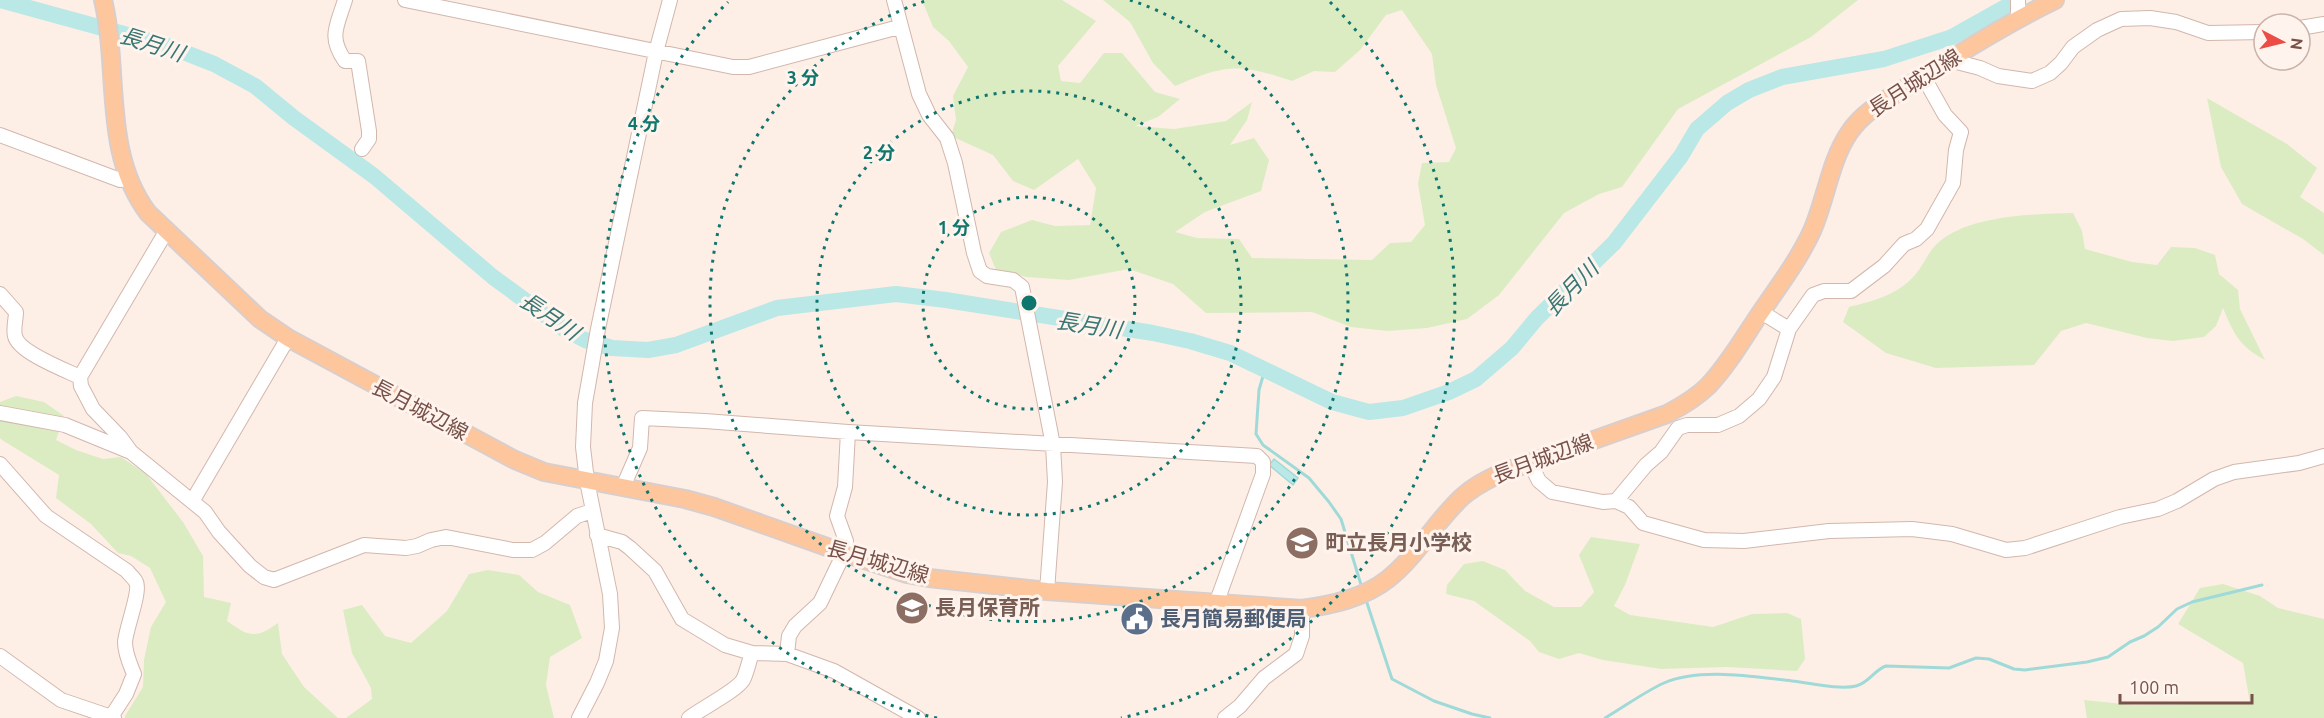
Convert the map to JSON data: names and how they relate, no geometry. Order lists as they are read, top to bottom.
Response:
{
  "streets": {
    "main road": ["長月城辺線"]
  },
  "water": ["長月川"],
  "places": {
    "school or university": ["町立長月小学校", "長月保育所"],
    "public building": ["長月簡易郵便局"]
  },
  "scale_bar": "100 m",
  "north": "right",
  "rings": [
    "3 分",
    "4 分",
    "2 分",
    "1 分"
  ]
}
